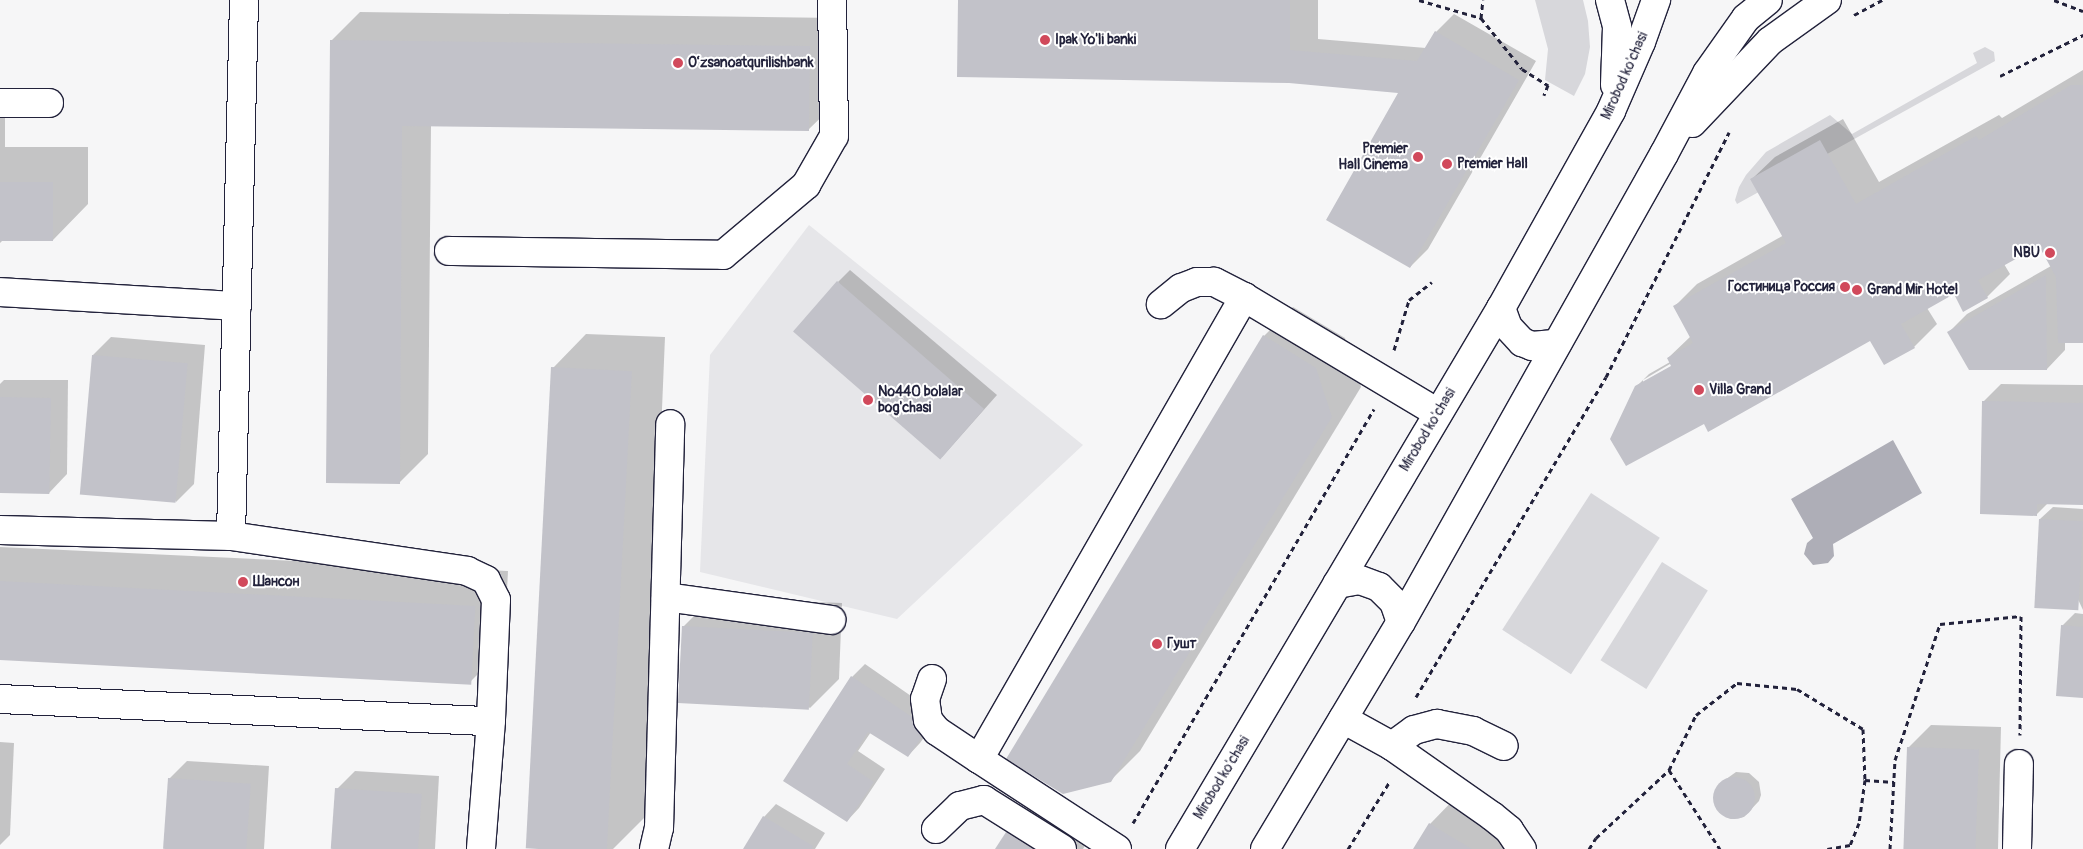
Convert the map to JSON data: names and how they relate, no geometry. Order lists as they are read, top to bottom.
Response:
{
  "streets": {
    "main road": ["Mirobod ko'chasi"]
  },
  "places": [
    "Ipak Yo'li banki",
    "Oʻzsanoatqurilishbank",
    "Premier Hall Cinema",
    "Premier Hall",
    "NBU",
    "Гостиница Россия",
    "Grand Mir Hotel",
    "Villa Grand",
    "№440 bolalar bog'chasi",
    "Шансон",
    "Гушт"
  ]
}
